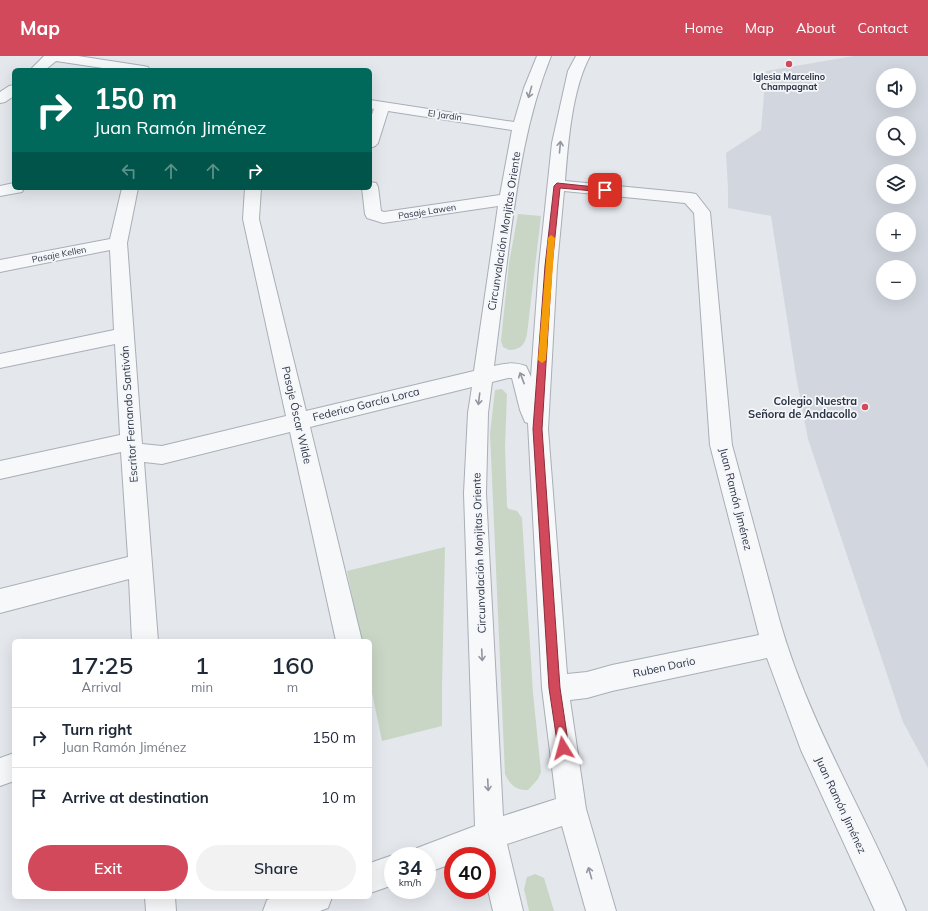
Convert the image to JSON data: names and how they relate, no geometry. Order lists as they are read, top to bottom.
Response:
{
  "streets": {
    "street": [
      "El Jardín",
      "Pasaje Lawen",
      "Circunvalación Monjitas Oriente",
      "Pasaje Kellen",
      "Federico García Lorca",
      "Escritor Fernando Santiván",
      "Pasaje Óscar Wilde",
      "Juan Ramón Jiménez",
      "Ruben Dario"
    ]
  },
  "crossings": [
    ["El Jardín", "Circunvalación Monjitas Oriente"],
    ["Pasaje Lawen", "Circunvalación Monjitas Oriente"],
    ["Circunvalación Monjitas Oriente", "Federico García Lorca"],
    ["Pasaje Kellen", "Escritor Fernando Santiván"],
    ["Federico García Lorca", "Escritor Fernando Santiván"],
    ["Federico García Lorca", "Pasaje Óscar Wilde"],
    ["Juan Ramón Jiménez", "Ruben Dario"]
  ],
  "places": ["Iglesia Marcelino Champagnat", "Colegio Nuestra Señora de Andacollo"],
  "page": {
    "header": "Map",
    "nav": [
      "Home",
      "Map",
      "About",
      "Contact"
    ],
    "map_buttons": ["+", "−"],
    "turn": ["150 m", "Juan Ramón Jiménez"],
    "eta": [
      "17:25",
      "Arrival",
      "1",
      "min",
      "160",
      "m"
    ],
    "list": [
      {
        "name": "Turn right",
        "note": "Juan Ramón Jiménez",
        "value": "150 m"
      },
      {
        "name": "Arrive at destination",
        "value": "10 m"
      }
    ],
    "buttons": ["Exit", "Share"],
    "speed": "34 km/h",
    "limit": "40"
  }
}
